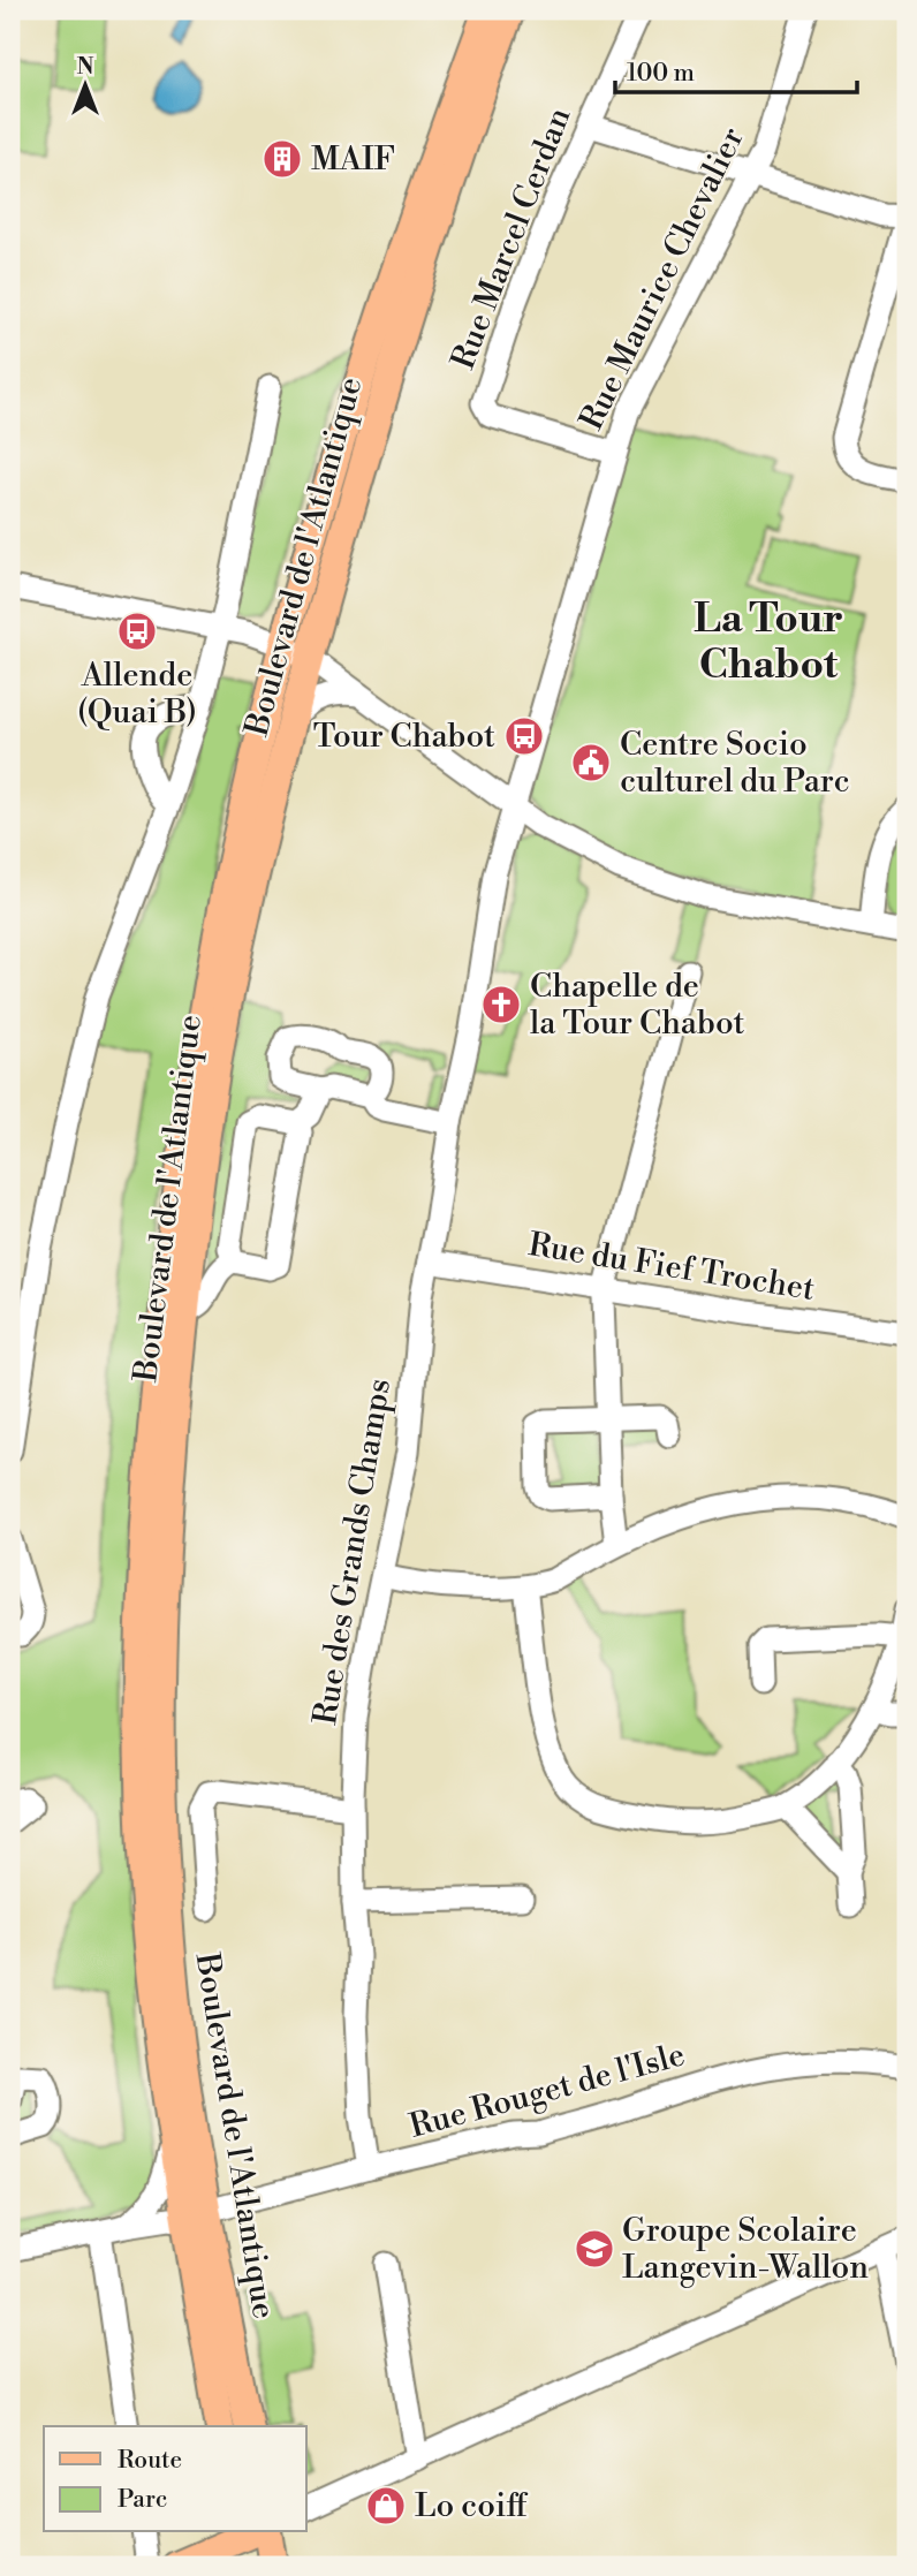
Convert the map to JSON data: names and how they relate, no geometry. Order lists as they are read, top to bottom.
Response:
{
  "streets": {
    "main road": ["Boulevard de l'Atlantique"],
    "street": [
      "Rue Marcel Cerdan",
      "Rue Maurice Chevalier",
      "Rue du Fief Trochet",
      "Rue des Grands Champs",
      "Rue Rouget de l'Isle"
    ]
  },
  "crossings": [
    ["Rue Marcel Cerdan", "Rue Maurice Chevalier"],
    ["Rue Maurice Chevalier", "Rue des Grands Champs"],
    ["Boulevard de l'Atlantique", "Rue Rouget de l'Isle"],
    ["Rue du Fief Trochet", "Rue des Grands Champs"],
    ["Rue des Grands Champs", "Rue Rouget de l'Isle"]
  ],
  "districts": ["La Tour Chabot"],
  "places": {
    "building": ["MAIF"],
    "bus stop": ["Allende (Quai B)", "Tour Chabot"],
    "public building": ["Centre Socio culturel du Parc"],
    "church": ["Chapelle de la Tour Chabot"],
    "school or university": ["Groupe Scolaire Langevin-Wallon"],
    "shop": ["Lo coiff"]
  },
  "legend": ["Route", "Parc"],
  "scale_bar": "100 m",
  "north": "top"
}
